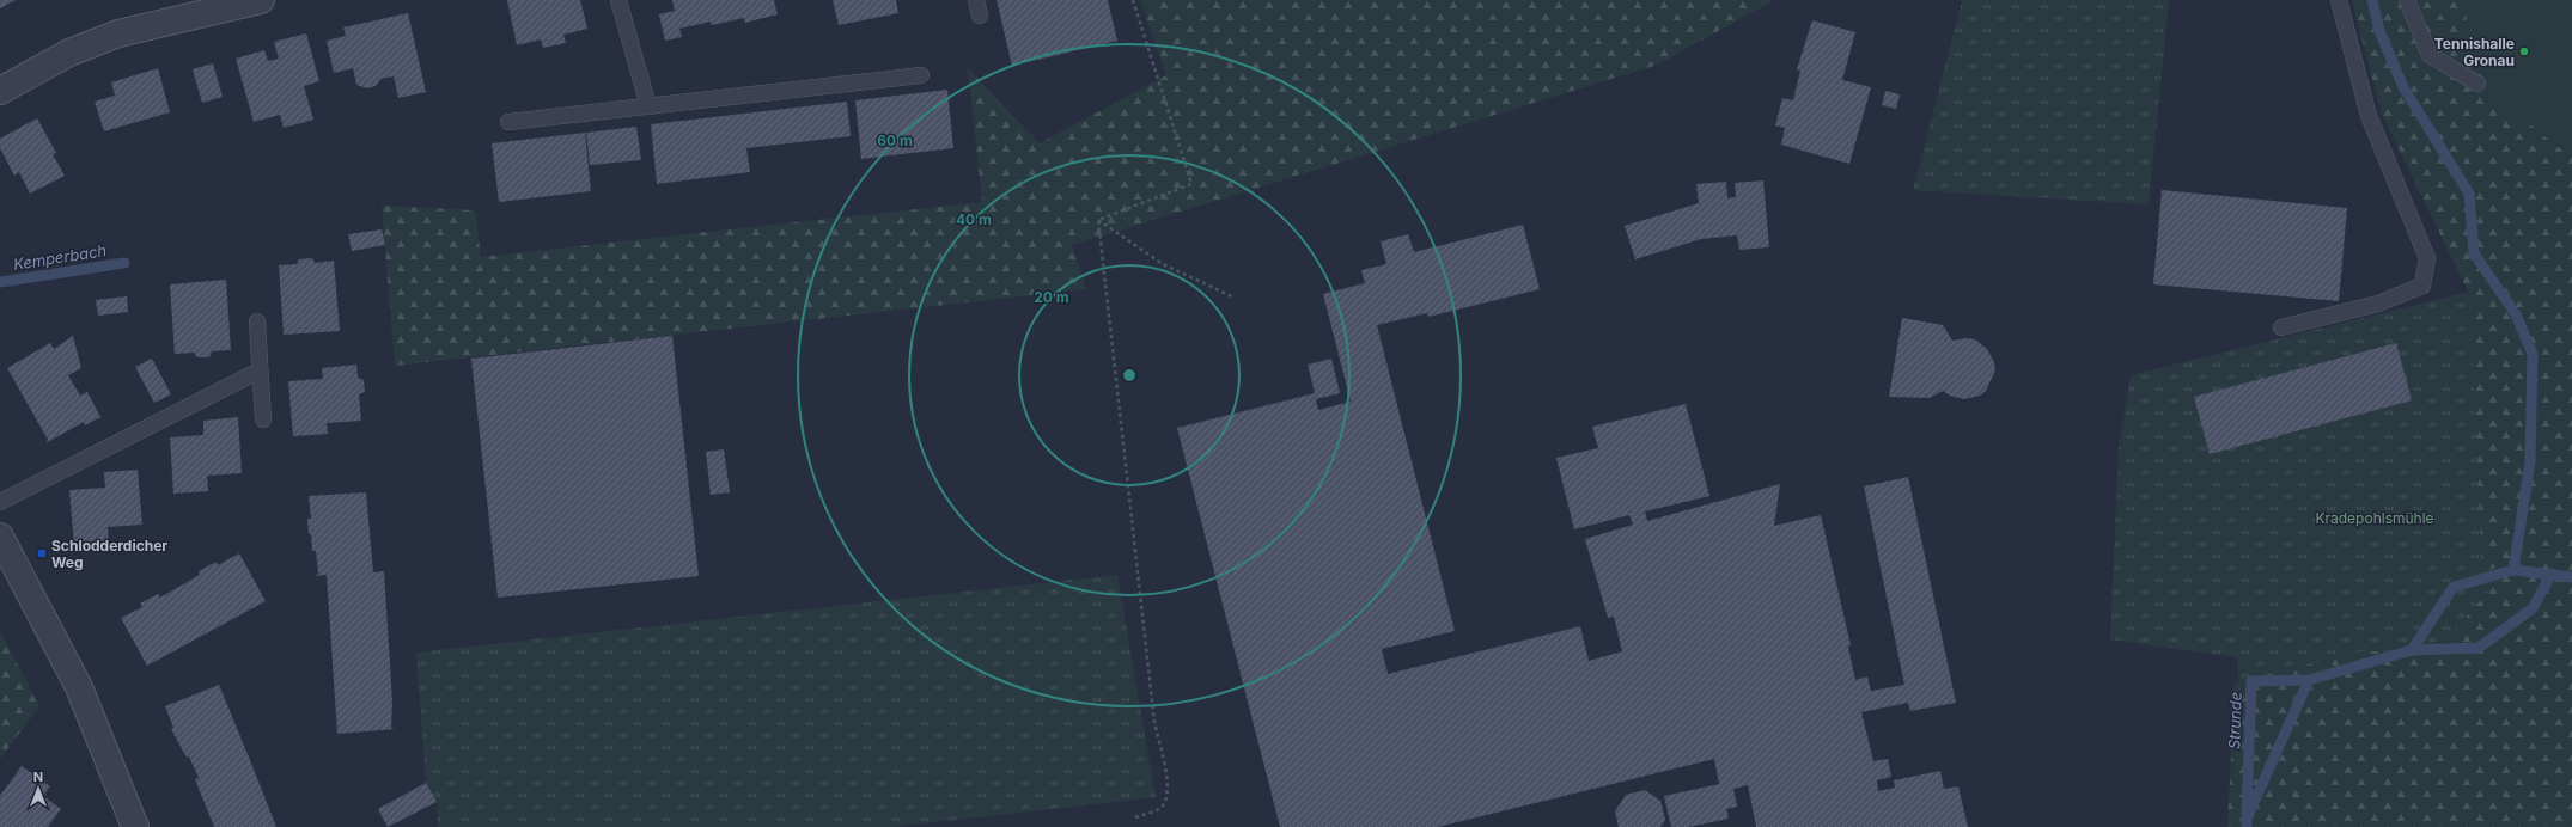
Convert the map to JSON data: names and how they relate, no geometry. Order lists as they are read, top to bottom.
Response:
{
  "water": ["Kemperbach", "Strunde"],
  "parks": ["Kradepohlsmühle"],
  "places": {
    "other": ["Tennishalle Gronau"],
    "transit": ["Schlodderdicher Weg"]
  },
  "north": "top",
  "rings": ["60 m", "40 m", "20 m"]
}
